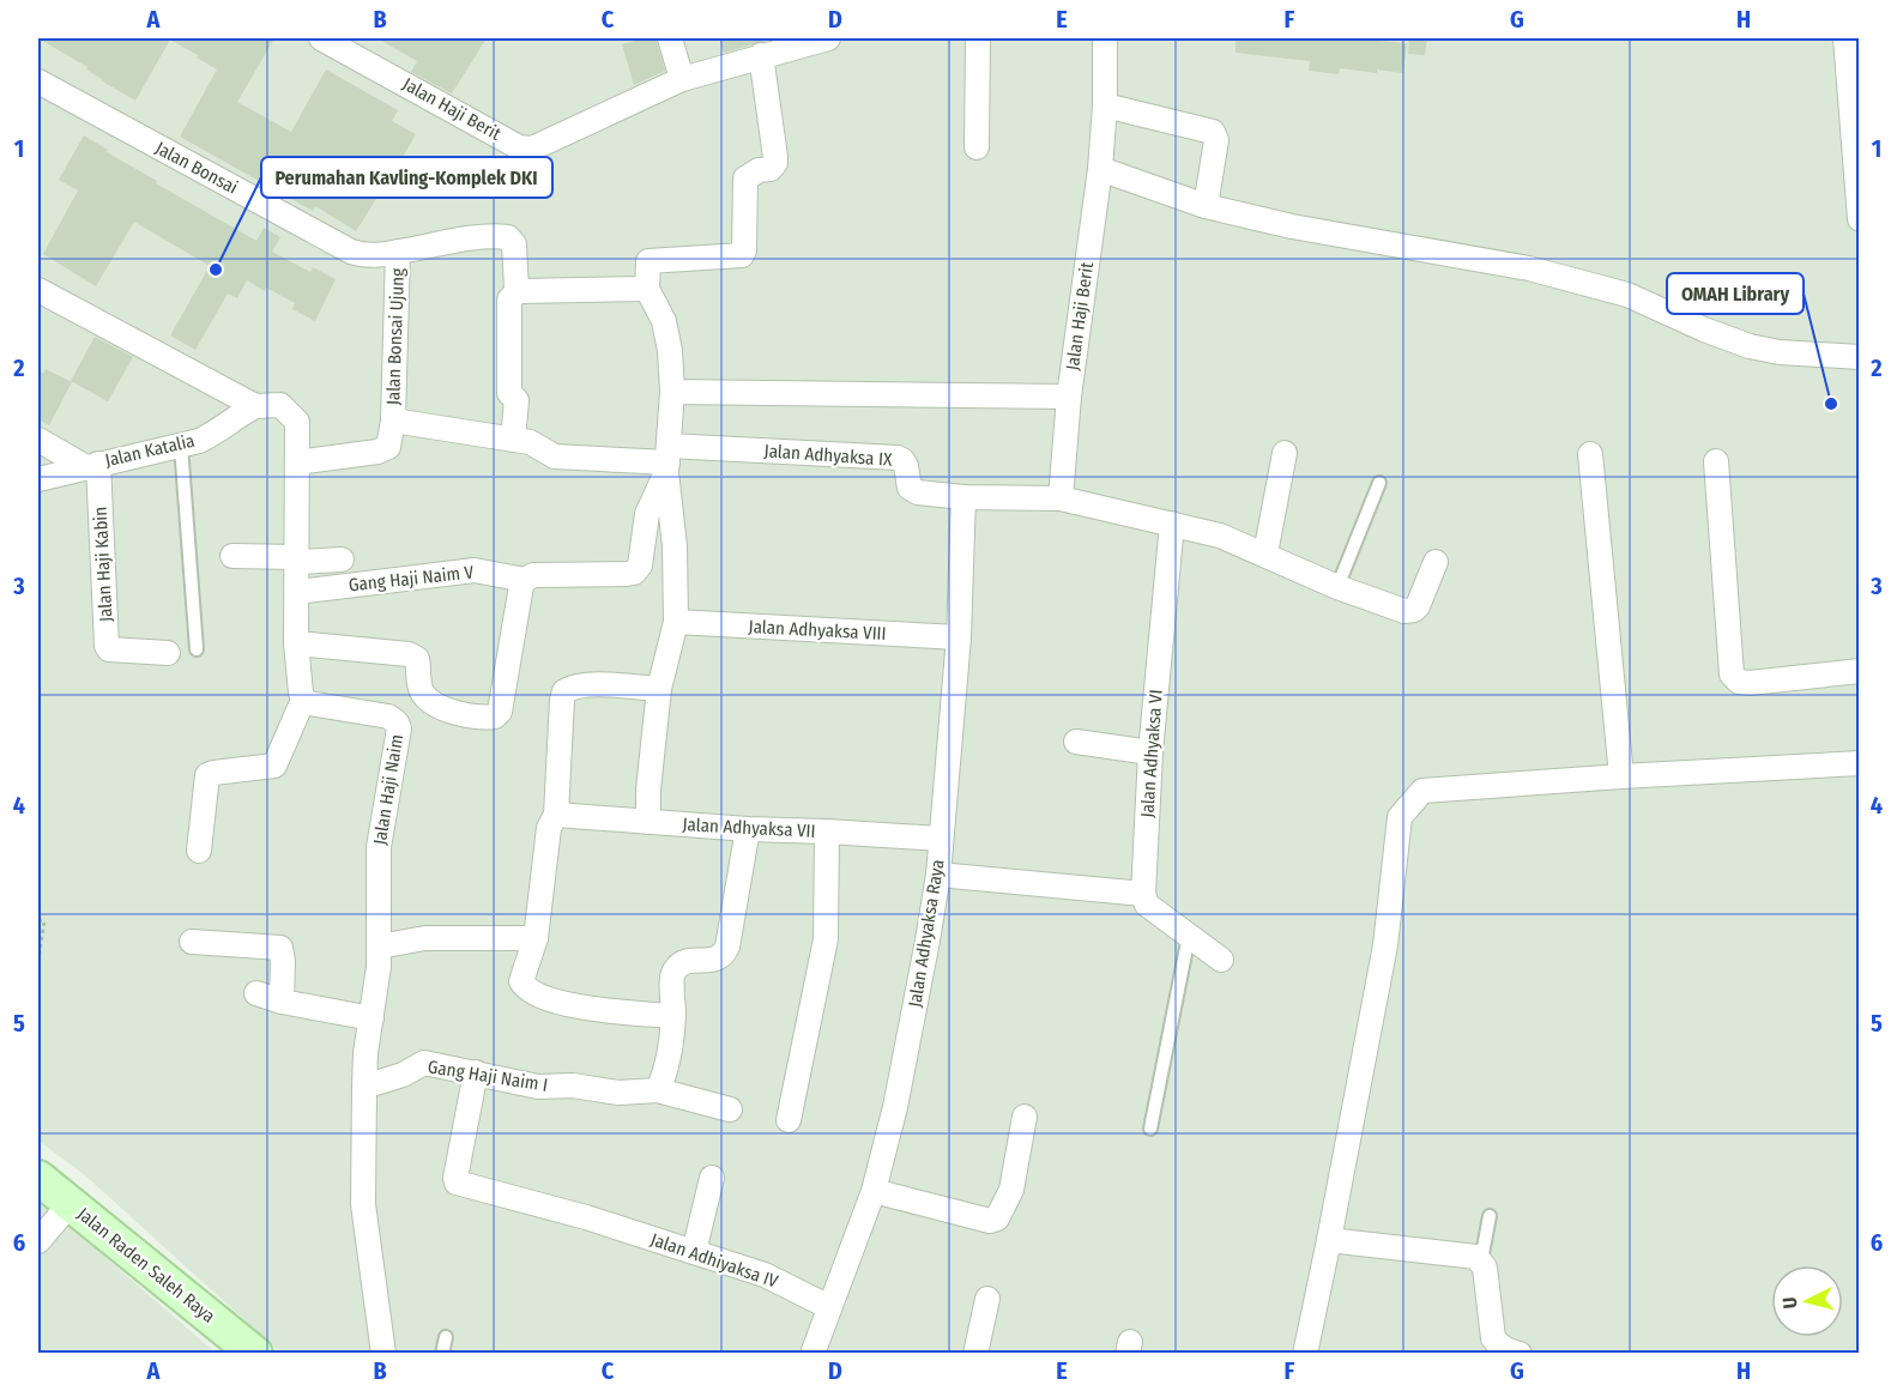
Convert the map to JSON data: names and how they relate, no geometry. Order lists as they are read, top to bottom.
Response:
{
  "streets": {
    "main road": ["Jalan Raden Saleh Raya"],
    "street": [
      "Jalan Haji Berit",
      "Jalan Bonsai",
      "Jalan Bonsai Ujung",
      "Jalan Katalia",
      "Jalan Adhyaksa IX",
      "Jalan Haji Kabin",
      "Gang Haji Naim V",
      "Jalan Adhyaksa VIII",
      "Jalan Adhyaksa VI",
      "Jalan Haji Naim",
      "Jalan Adhyaksa VII",
      "Jalan Adhyaksa Raya",
      "Gang Haji Naim I",
      "Jalan Adhiyaksa IV"
    ]
  },
  "crossings": [
    ["Jalan Bonsai", "Jalan Bonsai Ujung"],
    ["Jalan Katalia", "Jalan Haji Kabin"],
    ["Jalan Adhyaksa IX", "Gang Haji Naim V"],
    ["Jalan Adhyaksa IX", "Jalan Adhyaksa Raya"],
    ["Jalan Adhyaksa VIII", "Jalan Adhyaksa Raya"],
    ["Jalan Haji Naim", "Gang Haji Naim I"],
    ["Jalan Adhyaksa VII", "Jalan Adhyaksa Raya"],
    ["Jalan Adhyaksa Raya", "Jalan Adhiyaksa IV"],
    ["Gang Haji Naim I", "Jalan Adhiyaksa IV"]
  ],
  "places": ["Perumahan Kavling-Komplek DKI", "OMAH Library"],
  "north": "left",
  "grid": {
    "columns": [
      "A",
      "B",
      "C",
      "D",
      "E",
      "F",
      "G",
      "H"
    ],
    "rows": [
      "1",
      "2",
      "3",
      "4",
      "5",
      "6"
    ]
  }
}
